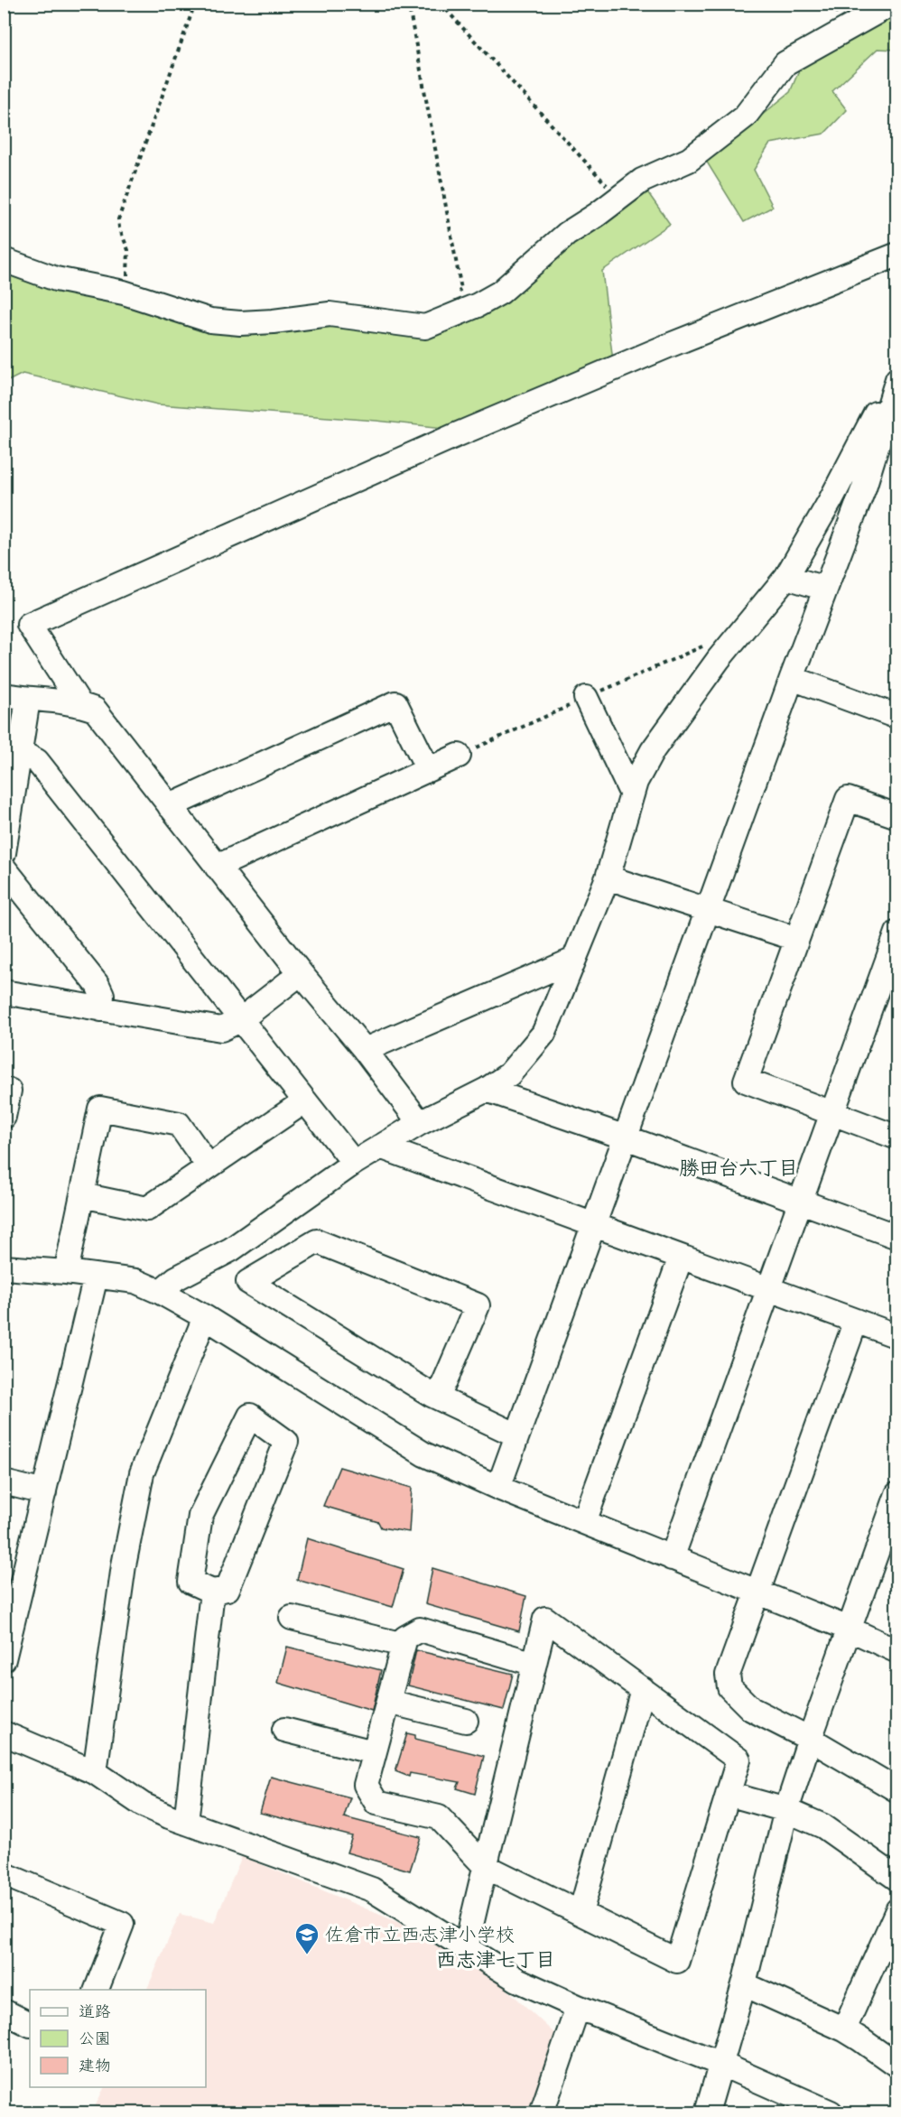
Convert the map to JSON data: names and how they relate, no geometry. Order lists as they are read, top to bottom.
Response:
{
  "districts": ["勝田台六丁目", "西志津七丁目"],
  "places": {
    "school or university": ["佐倉市立西志津小学校"]
  },
  "legend": ["道路", "公園", "建物"]
}
